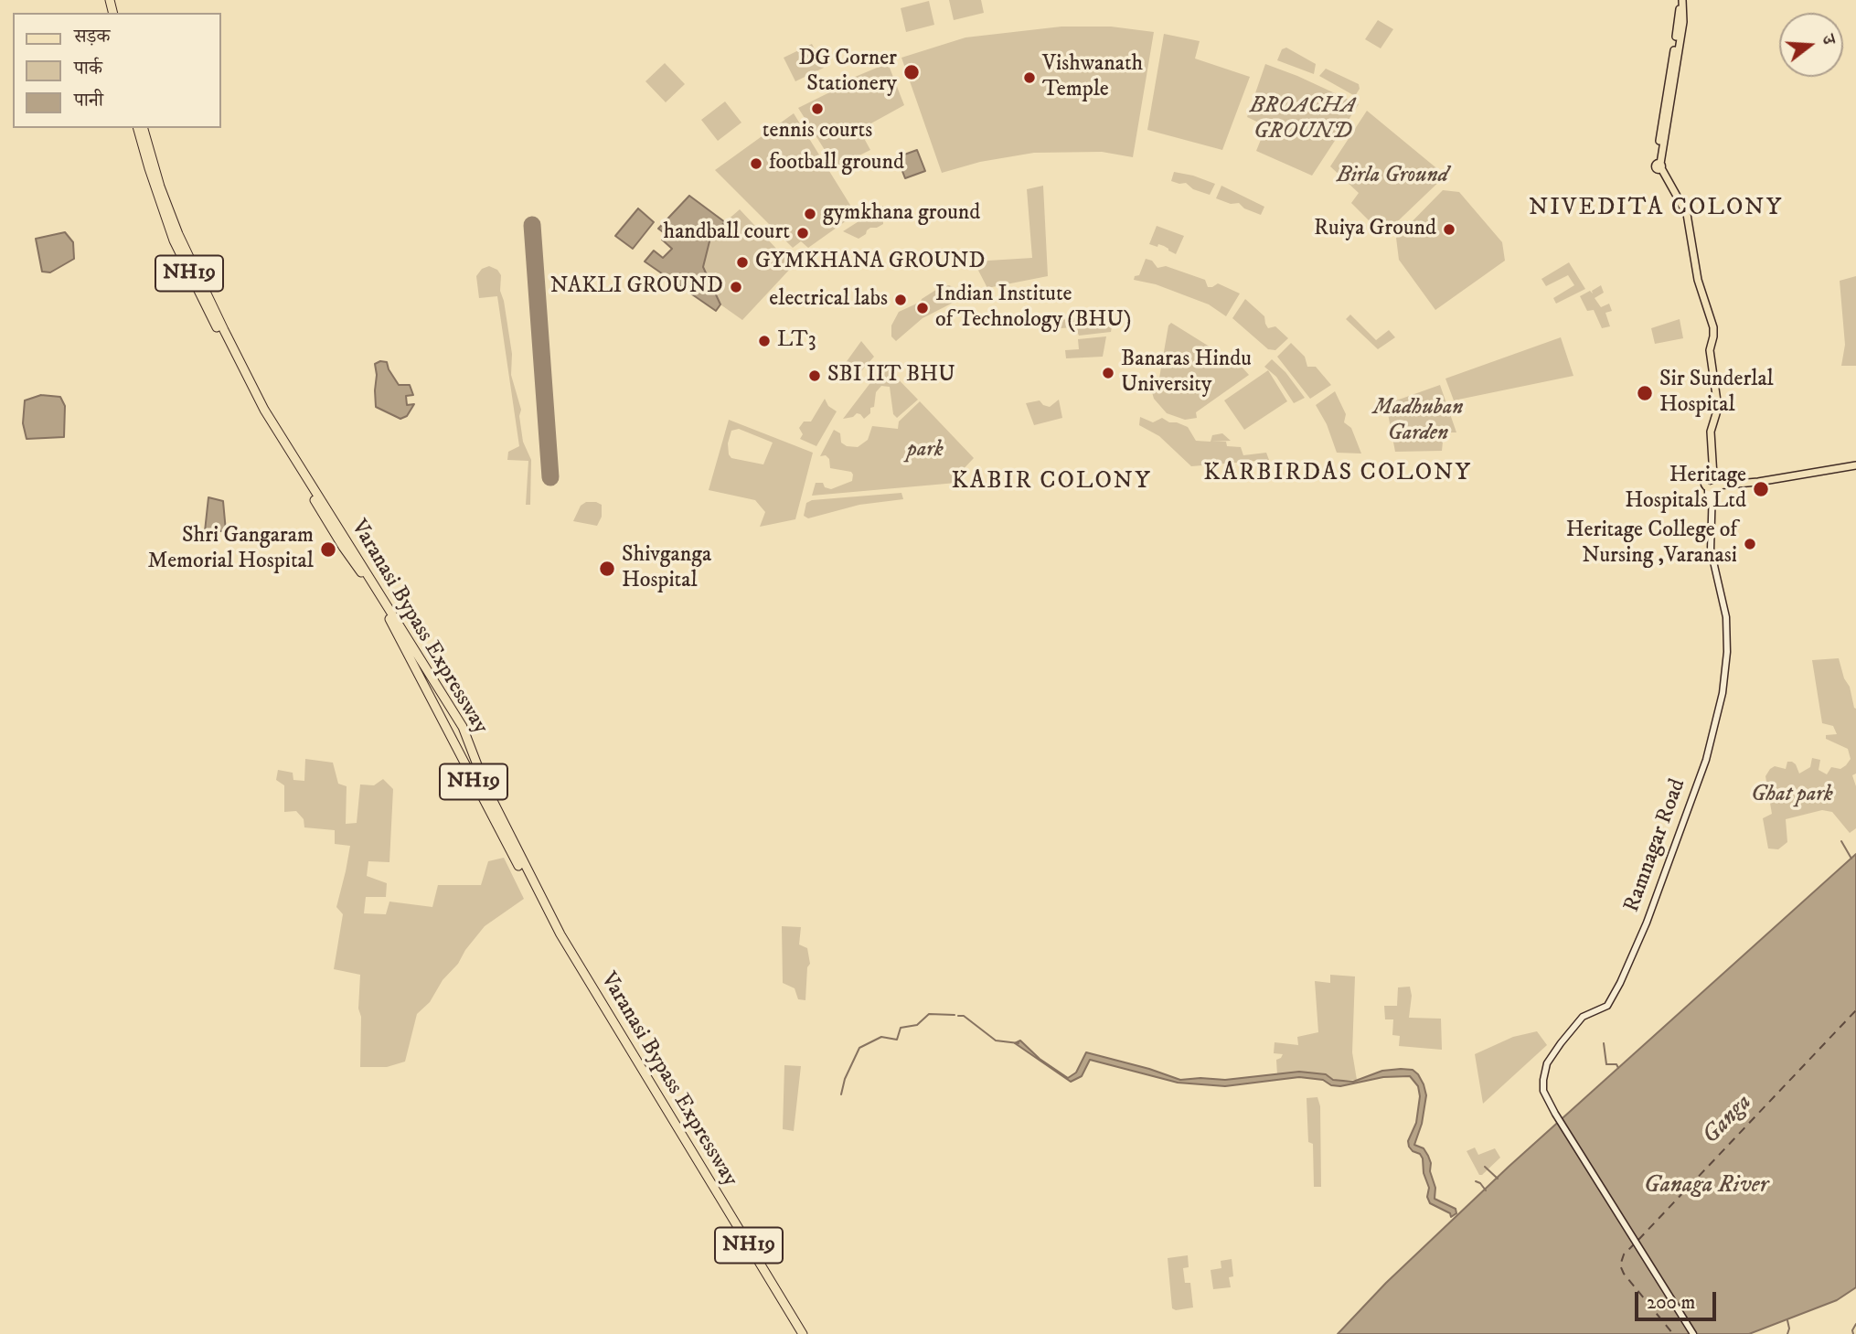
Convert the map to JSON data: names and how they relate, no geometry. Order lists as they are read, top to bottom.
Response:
{
  "streets": {
    "highway": ["NH19", "Varanasi Bypass Expressway"],
    "main road": ["Ramnagar Road"]
  },
  "districts": ["NIVEDITA COLONY", "KARBIRDAS COLONY", "KABIR COLONY"],
  "water": ["Ganga", "Ganaga River"],
  "parks": [
    "BROACHA GROUND",
    "Birla Ground",
    "Madhuban Garden",
    "park",
    "Ghat park"
  ],
  "places": [
    "DG Corner Stationery",
    "Vishwanath Temple",
    "tennis courts",
    "football ground",
    "gymkhana ground",
    "Ruiya Ground",
    "handball court",
    "GYMKHANA GROUND",
    "NAKLI GROUND",
    "electrical labs",
    "Indian Institute of Technology (BHU)",
    "LT3",
    "Banaras Hindu University",
    "SBI IIT BHU",
    "Sir Sunderlal Hospital",
    "Heritage Hospitals Ltd",
    "Heritage College of Nursing ,Varanasi",
    "Shri Gangaram Memorial Hospital",
    "Shivganga Hospital"
  ],
  "legend": ["सड़क", "पार्क", "पानी"],
  "scale_bar": "200 m",
  "north": "right"
}
